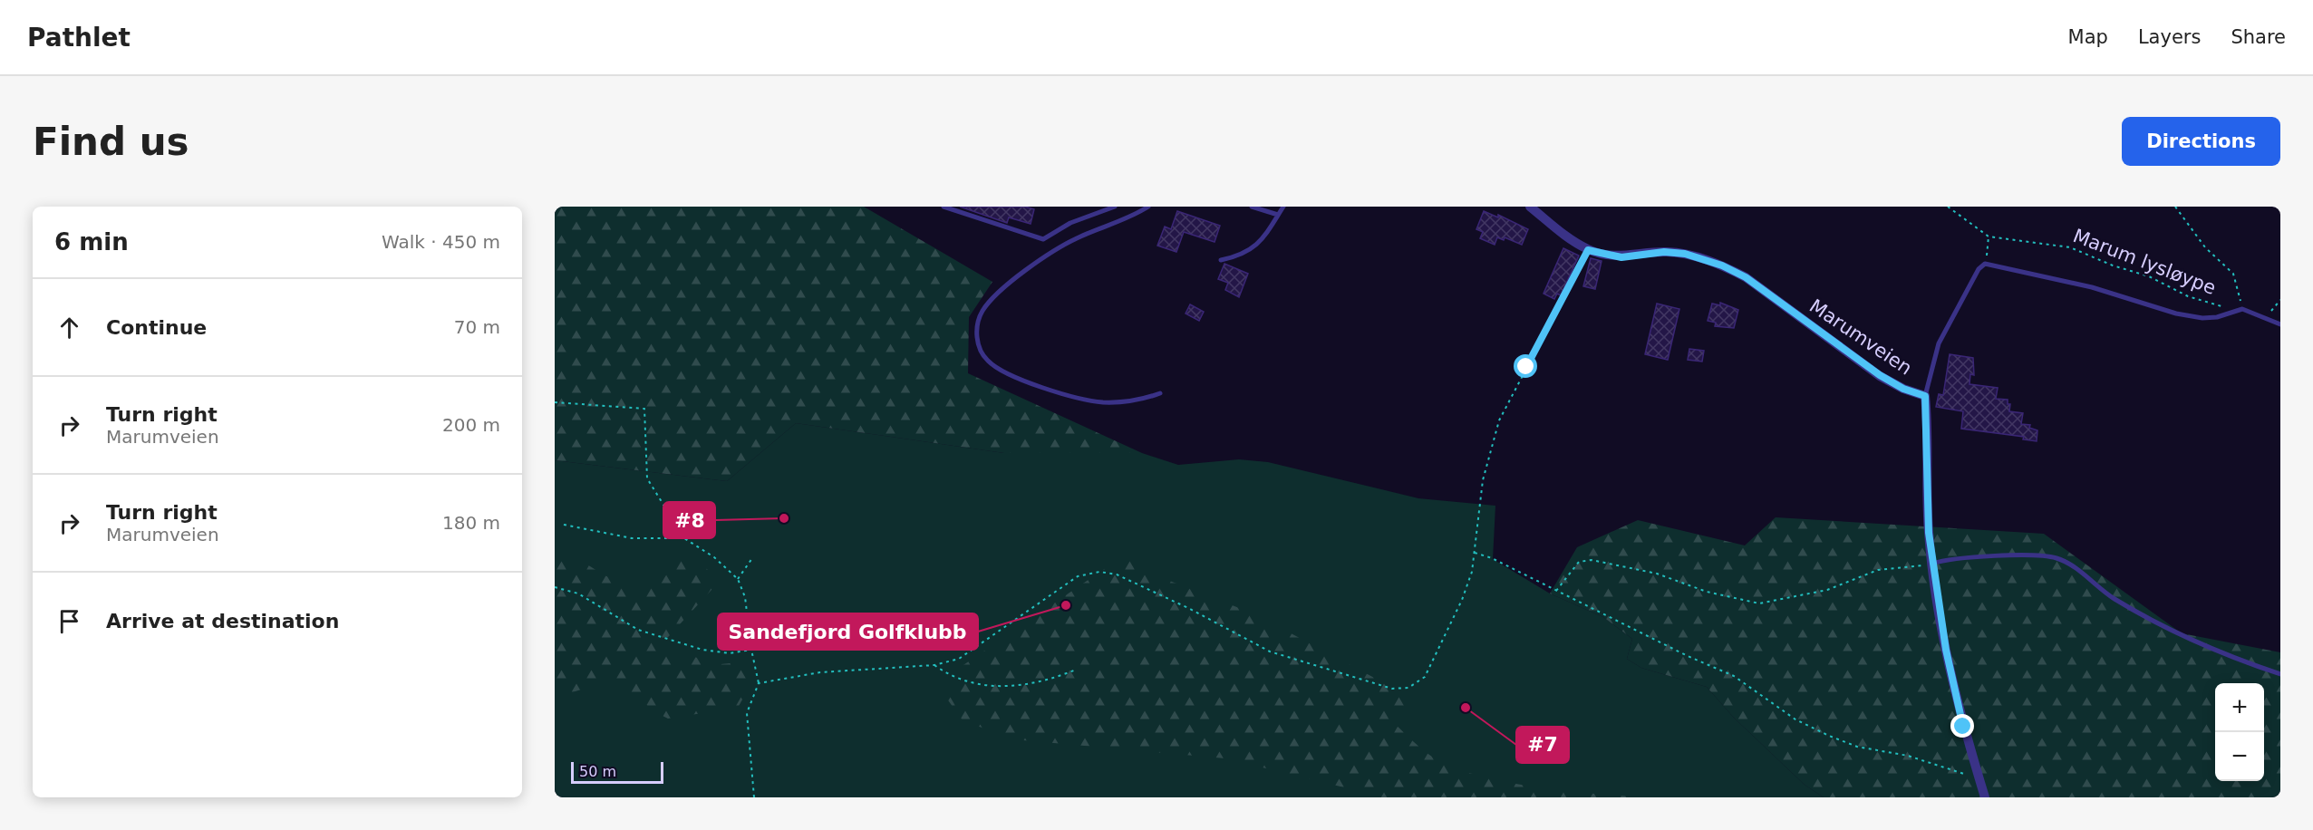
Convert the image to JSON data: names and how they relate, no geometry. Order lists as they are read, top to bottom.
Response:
{
  "streets": {
    "street": ["Marumveien"],
    "path": ["Marum lysløype"]
  },
  "places": ["#8", "Sandefjord Golfklubb", "#7"],
  "scale_bar": "50 m",
  "page": {
    "header": "Pathlet",
    "nav": ["Map", "Layers", "Share"],
    "buttons": "Directions",
    "title": "Find us",
    "heading": ["6 min", "Walk · 450 m"],
    "list": [
      ["Continue", "70 m"],
      ["Turn right", "Marumveien", "200 m"],
      ["Turn right", "Marumveien", "180 m"],
      "Arrive at destination"
    ],
    "map_buttons": ["+", "−"],
    "scale": "50 m"
  }
}
